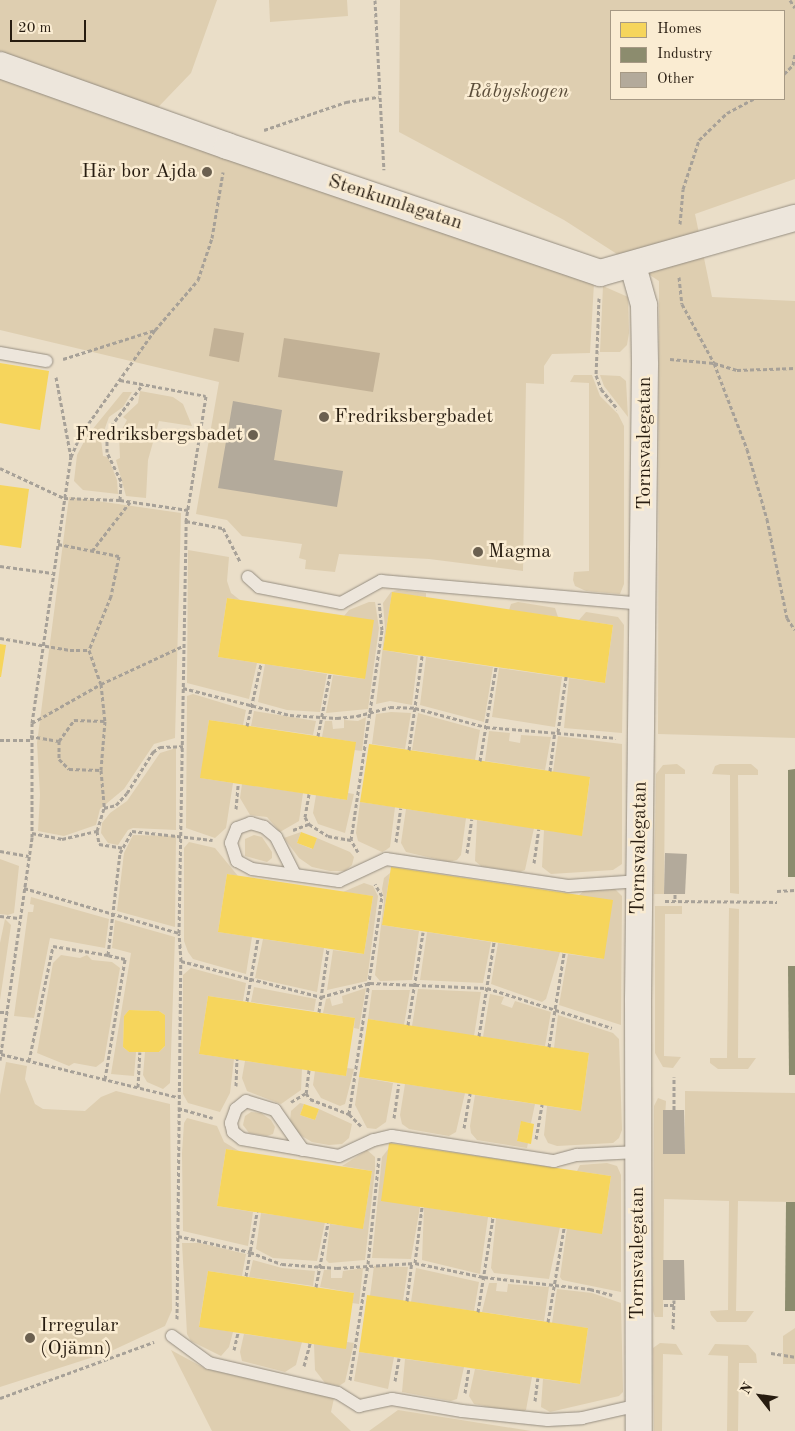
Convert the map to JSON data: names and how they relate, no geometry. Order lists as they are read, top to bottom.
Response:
{
  "streets": {
    "street": ["Stenkumlagatan", "Tornsvalegatan"]
  },
  "parks": ["Råbyskogen"],
  "places": [
    "Här bor Ajda",
    "Fredriksbergbadet",
    "Fredriksbergsbadet",
    "Magma",
    "Irregular (Ojämn)"
  ],
  "legend": ["Homes", "Industry", "Other"],
  "scale_bar": "20 m",
  "north": "top left"
}
